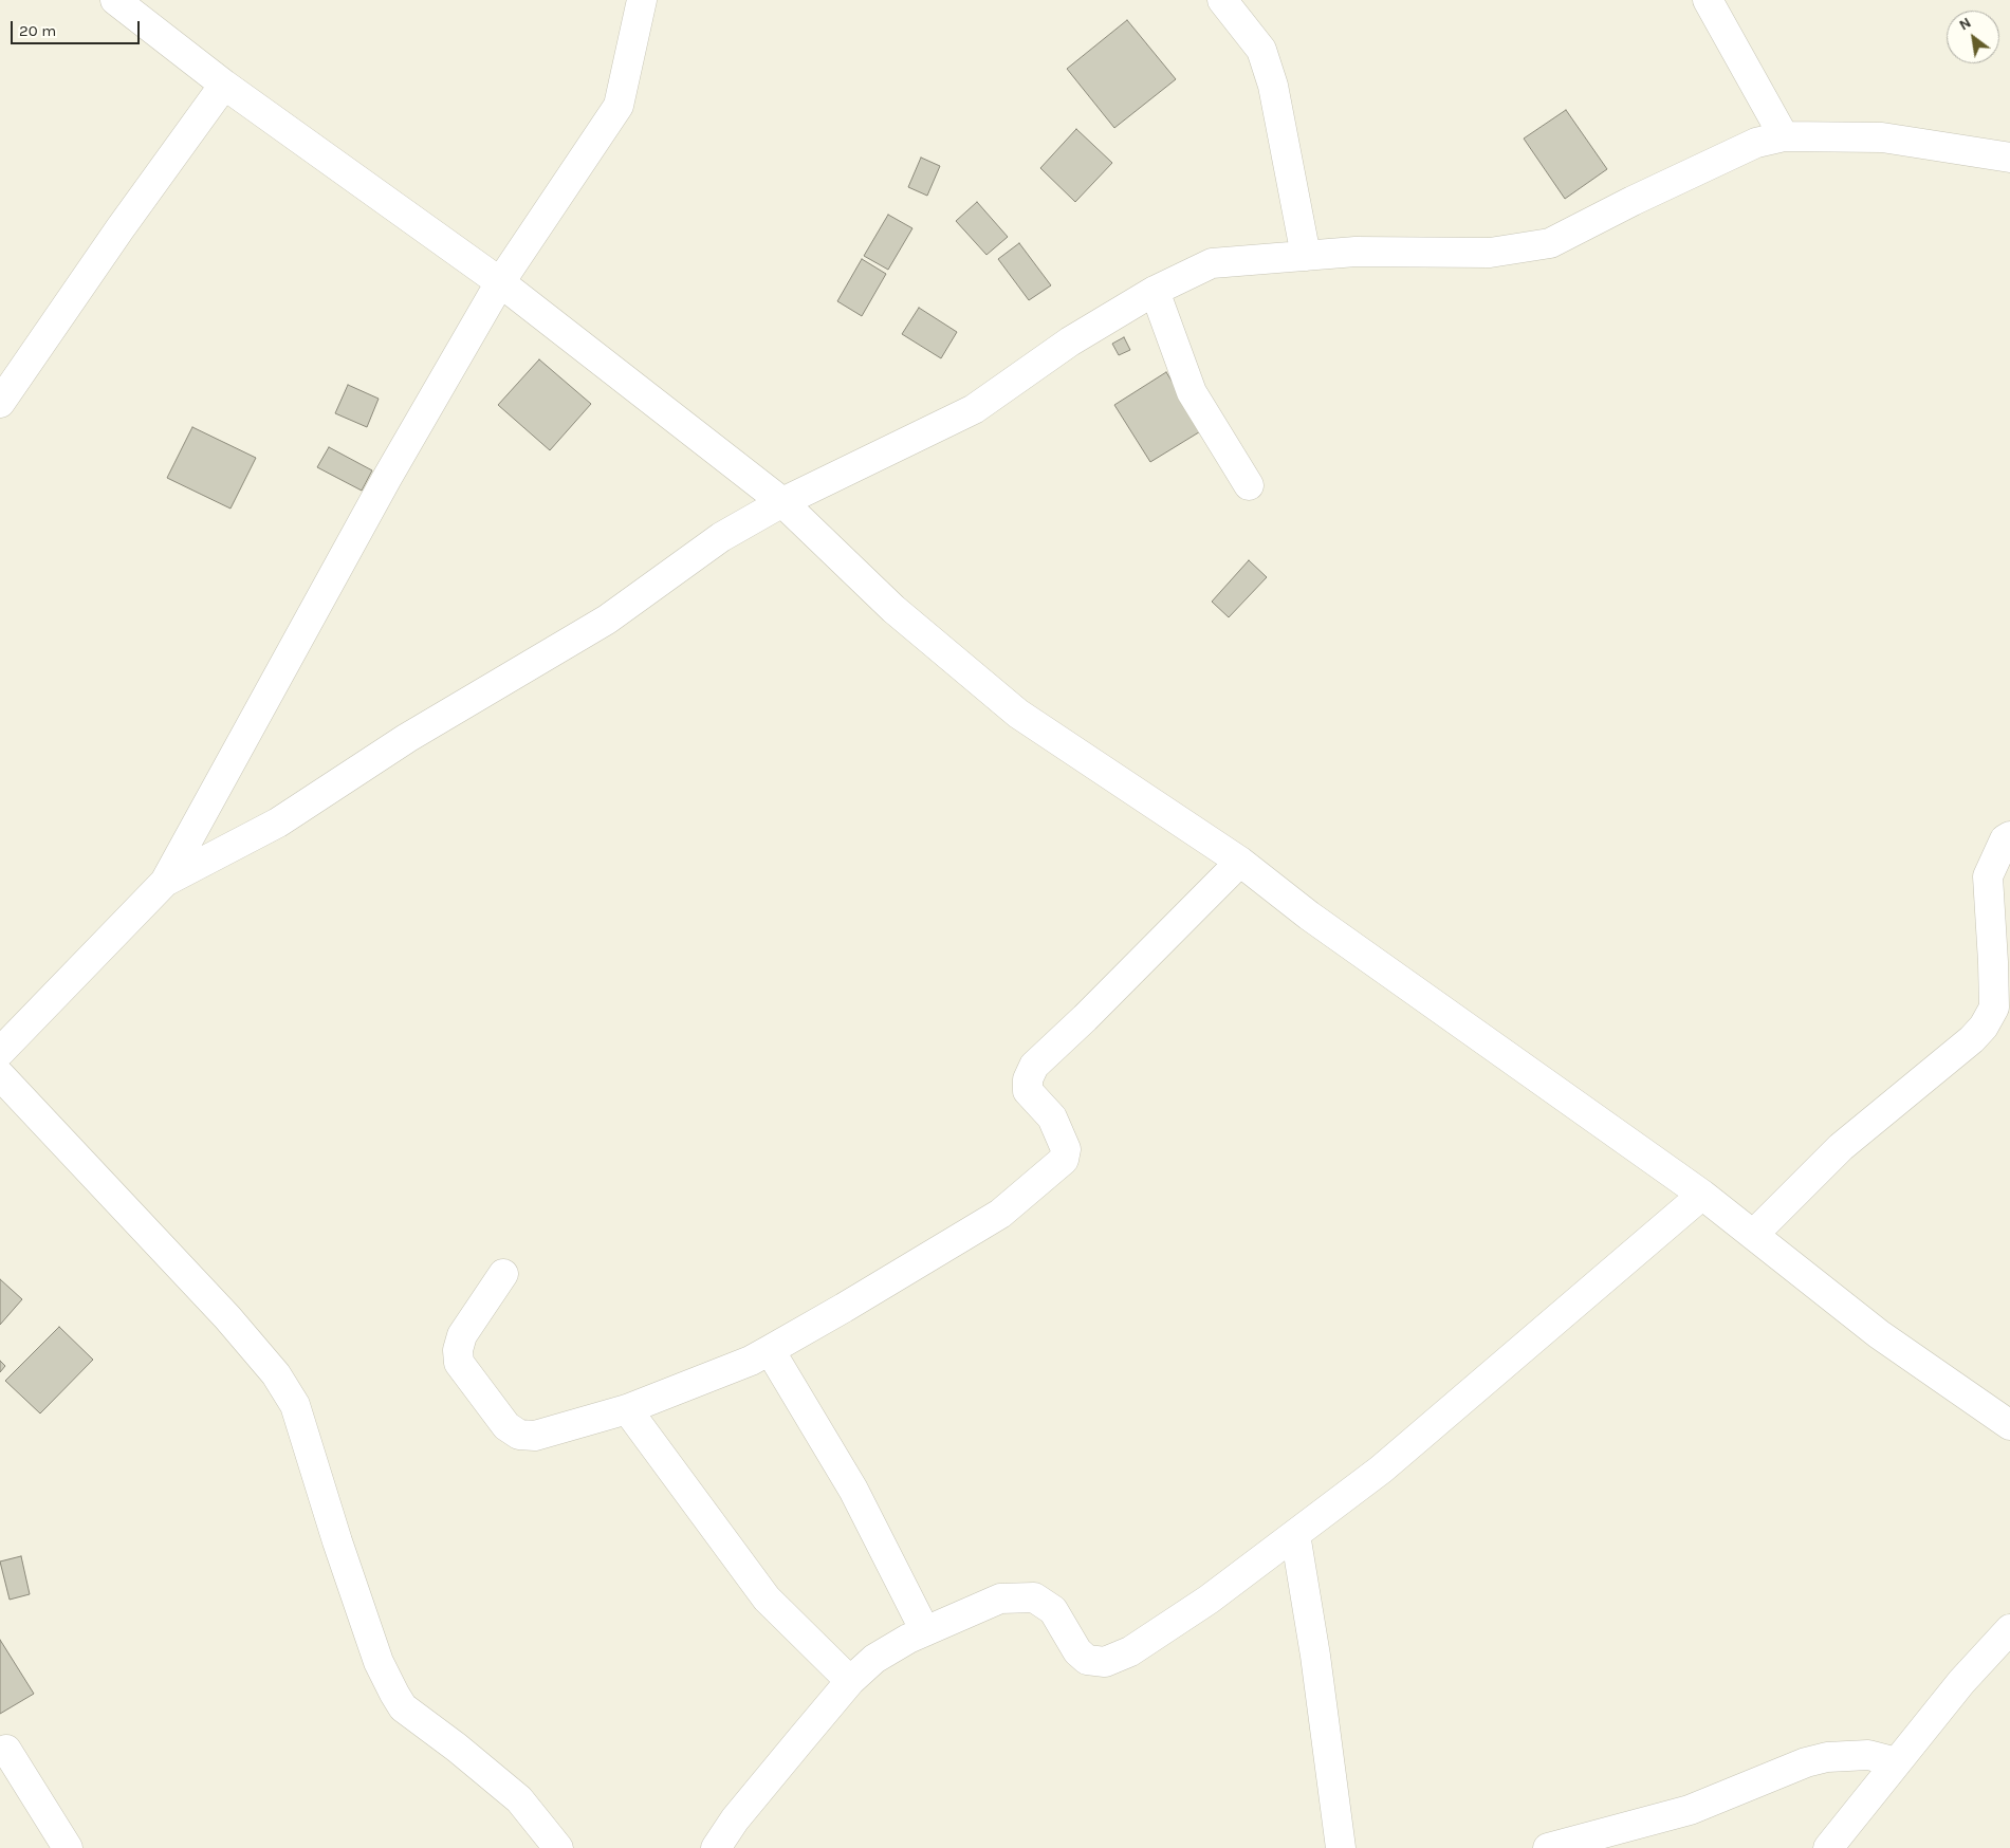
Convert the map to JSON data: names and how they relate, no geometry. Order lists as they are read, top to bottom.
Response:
{
  "scale_bar": "20 m",
  "north": "top left"
}
